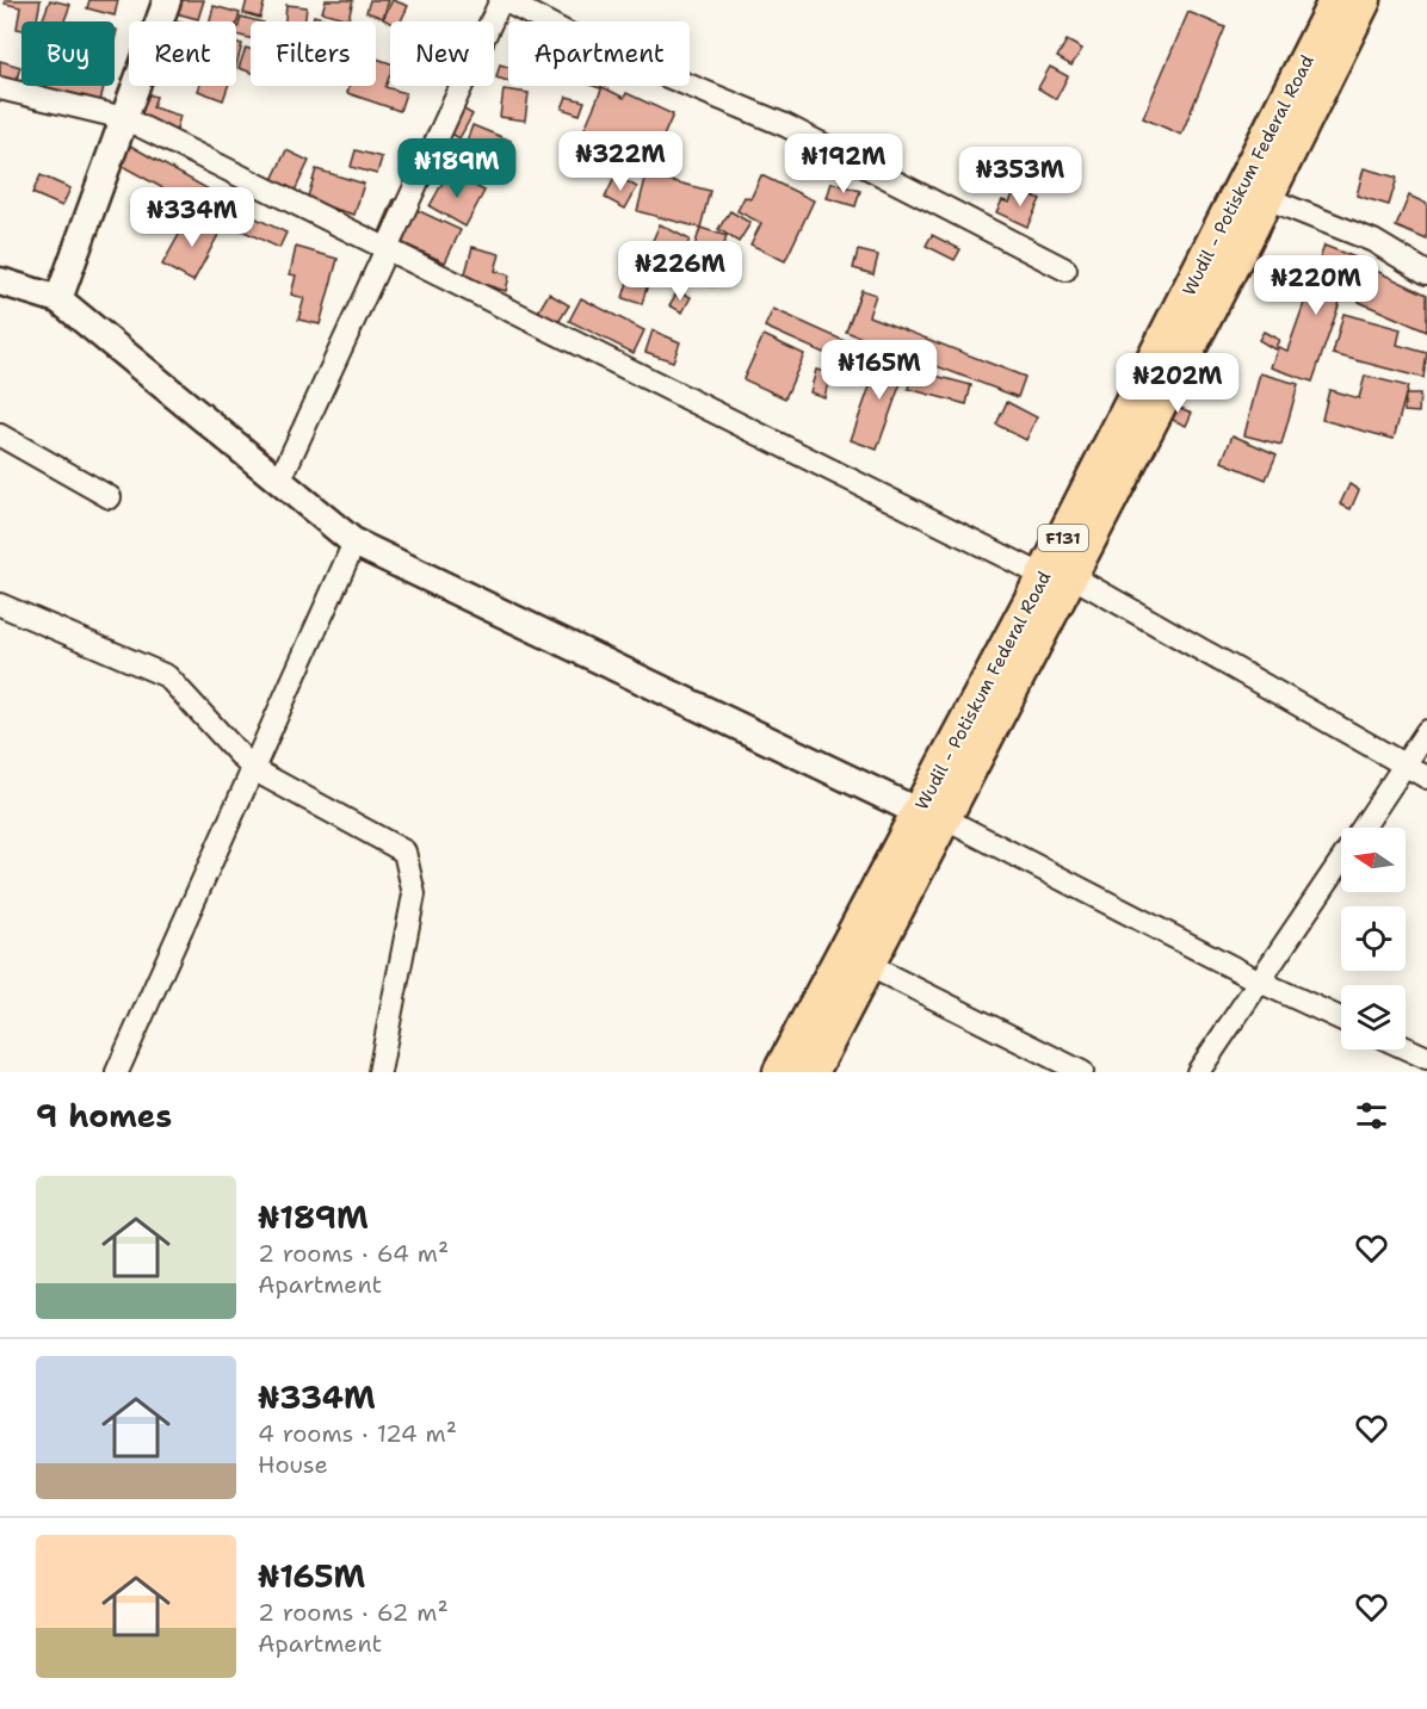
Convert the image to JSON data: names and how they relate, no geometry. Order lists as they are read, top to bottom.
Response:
{
  "streets": {
    "main road": ["Wudil - Potiskum Federal Road", "F131"]
  },
  "north": "left",
  "page": {
    "chip": [
      "Buy",
      "Rent",
      "Filters",
      "New",
      "Apartment"
    ],
    "price": [
      "₦322M",
      "₦192M",
      "₦189M",
      "₦353M",
      "₦334M",
      "₦226M",
      "₦220M",
      "₦165M",
      "₦202M"
    ],
    "heading": "9 homes",
    "list": [
      {
        "name": "₦189M",
        "note": "2 rooms · 64 m² · Apartment"
      },
      {
        "name": "₦334M",
        "note": "4 rooms · 124 m² · House"
      },
      {
        "name": "₦165M",
        "note": "2 rooms · 62 m² · Apartment"
      }
    ]
  }
}
